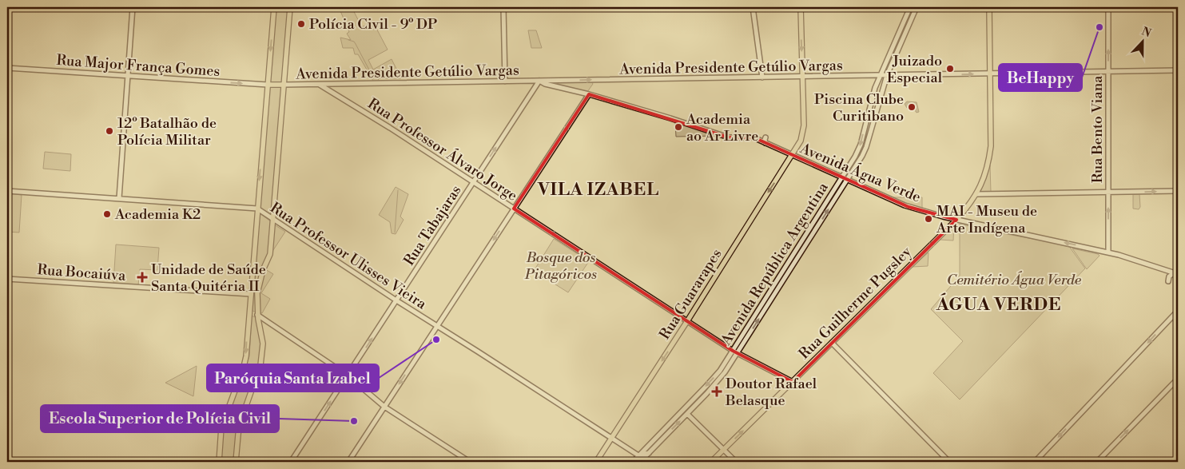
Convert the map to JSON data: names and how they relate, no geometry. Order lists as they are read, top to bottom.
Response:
{
  "streets": {
    "main road": ["Rua Guararapes", "Rua Guilherme Pugsley"],
    "street": [
      "Rua Major França Gomes",
      "Avenida Presidente Getúlio Vargas",
      "Rua Bento Viana",
      "Rua Professor Álvaro Jorge",
      "Avenida Água Verde",
      "Rua Tabajaras",
      "Rua Professor Ulisses Vieira",
      "Avenida República Argentina",
      "Rua Bocaiúva"
    ]
  },
  "crossings": [
    ["Avenida Presidente Getúlio Vargas", "Rua Bento Viana"],
    ["Avenida Presidente Getúlio Vargas", "Rua Professor Álvaro Jorge"],
    ["Avenida Presidente Getúlio Vargas", "Avenida Água Verde"],
    ["Avenida Presidente Getúlio Vargas", "Rua Tabajaras"],
    ["Avenida Presidente Getúlio Vargas", "Avenida República Argentina"],
    ["Avenida Presidente Getúlio Vargas", "Rua Guararapes"],
    ["Avenida Presidente Getúlio Vargas", "Rua Guilherme Pugsley"],
    ["Rua Bento Viana", "Avenida Água Verde"],
    ["Rua Professor Álvaro Jorge", "Rua Tabajaras"],
    ["Rua Professor Álvaro Jorge", "Avenida República Argentina"],
    ["Rua Professor Álvaro Jorge", "Rua Guararapes"],
    ["Rua Professor Álvaro Jorge", "Rua Guilherme Pugsley"],
    ["Avenida Água Verde", "Rua Tabajaras"],
    ["Avenida Água Verde", "Avenida República Argentina"],
    ["Avenida Água Verde", "Rua Guararapes"],
    ["Avenida Água Verde", "Rua Guilherme Pugsley"],
    ["Rua Tabajaras", "Rua Professor Ulisses Vieira"],
    ["Rua Professor Ulisses Vieira", "Avenida República Argentina"],
    ["Rua Professor Ulisses Vieira", "Rua Guararapes"]
  ],
  "one_way": [
    "Rua Major França Gomes",
    "Avenida Presidente Getúlio Vargas",
    "Rua Bento Viana",
    "Rua Professor Álvaro Jorge",
    "Rua Tabajaras",
    "Rua Guararapes",
    "Rua Guilherme Pugsley"
  ],
  "districts": ["VILA IZABEL", "ÁGUA VERDE"],
  "parks": ["Bosque dos Pitagóricos", "Cemitério Água Verde"],
  "places": {
    "other": [
      "Polícia Civil - 9º DP",
      "BeHappy",
      "Juizado Especial",
      "Piscina Clube Curitibano",
      "Academia ao Ar Livre",
      "12º Batalhão de Polícia Militar",
      "Academia K2",
      "MAI - Museu de Arte Indígena",
      "Paróquia Santa Izabel",
      "Escola Superior de Polícia Civil"
    ],
    "health": ["Unidade de Saúde Santa Quitéria II", "Doutor Rafael Belasque"]
  },
  "north": "top"
}
